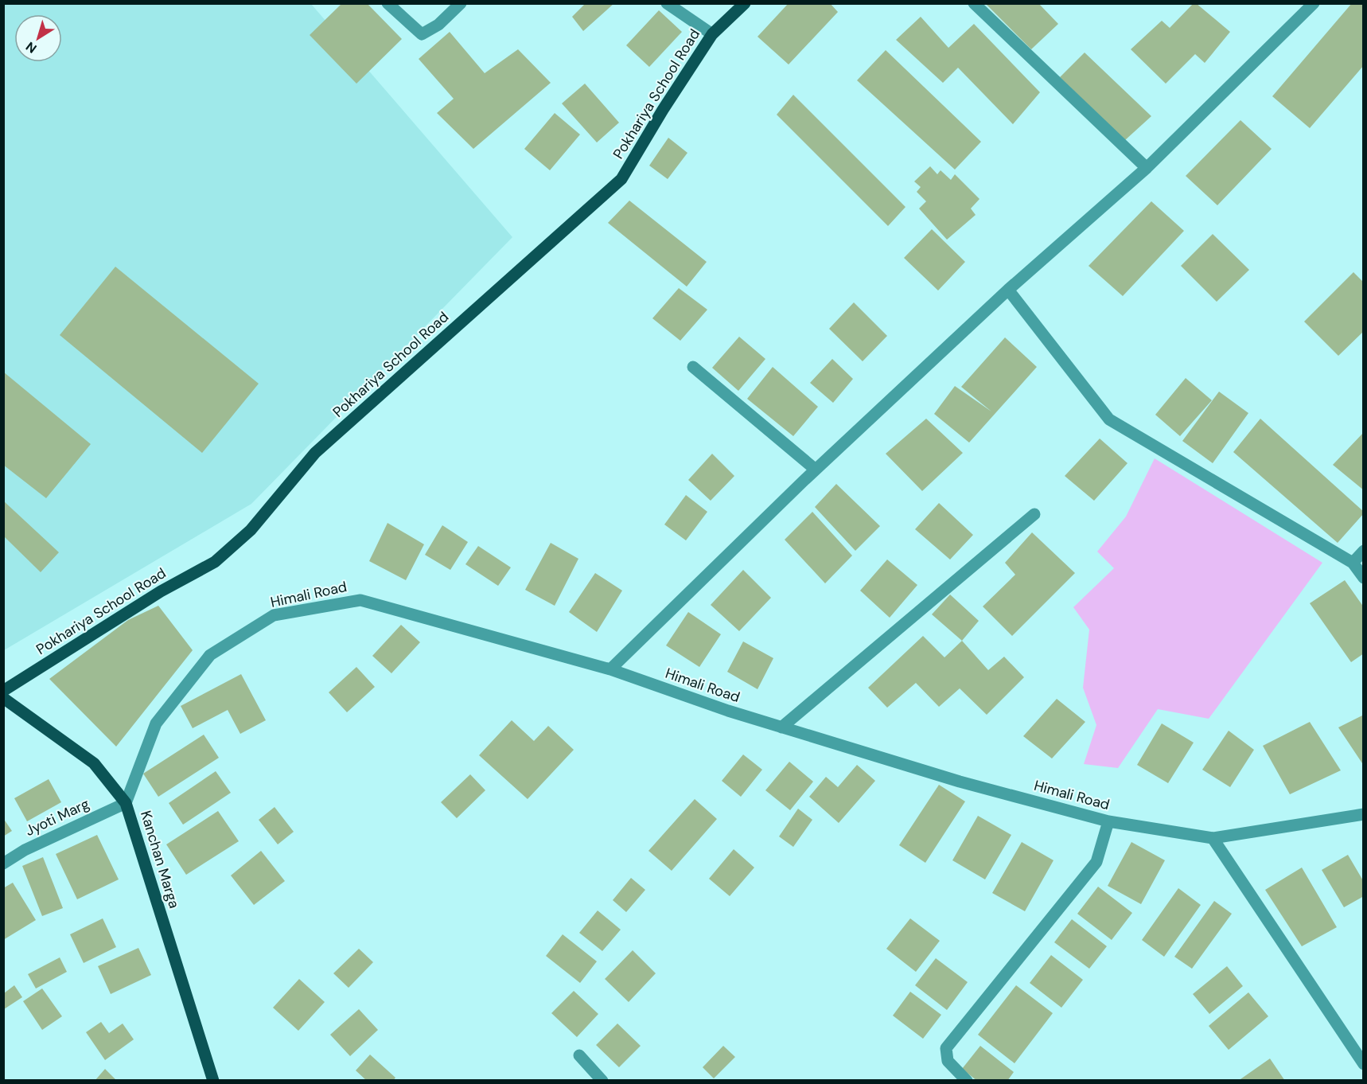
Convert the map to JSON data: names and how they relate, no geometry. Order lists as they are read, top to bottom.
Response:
{
  "streets": {
    "main road": ["Pokhariya School Road", "Kanchan Marga"],
    "street": ["Himali Road", "Jyoti Marg"]
  },
  "crossings": [
    ["Himali Road", "Jyoti Marg"],
    ["Himali Road", "Kanchan Marga"],
    ["Jyoti Marg", "Kanchan Marga"]
  ],
  "north": "bottom left"
}
